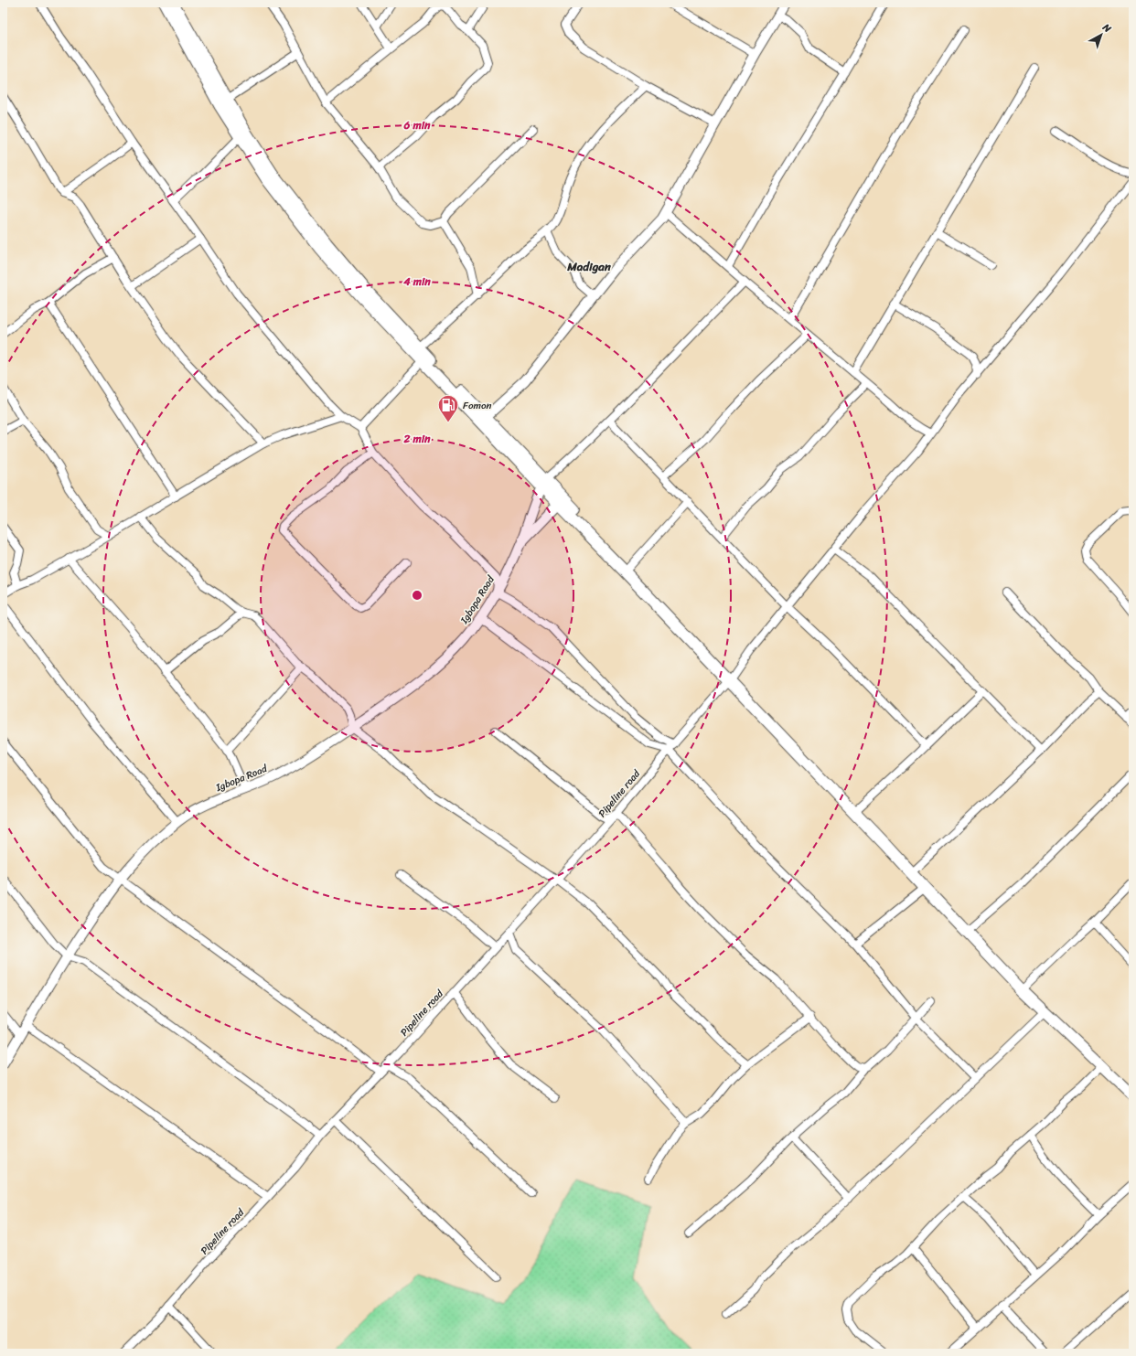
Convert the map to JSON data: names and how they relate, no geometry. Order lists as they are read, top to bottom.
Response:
{
  "streets": {
    "street": ["Igbopa Road", "Pipeline road"]
  },
  "districts": ["Madigan"],
  "places": {
    "fuel station": ["Fomon"]
  },
  "north": "top right",
  "rings": ["6 min", "4 min", "2 min"]
}
